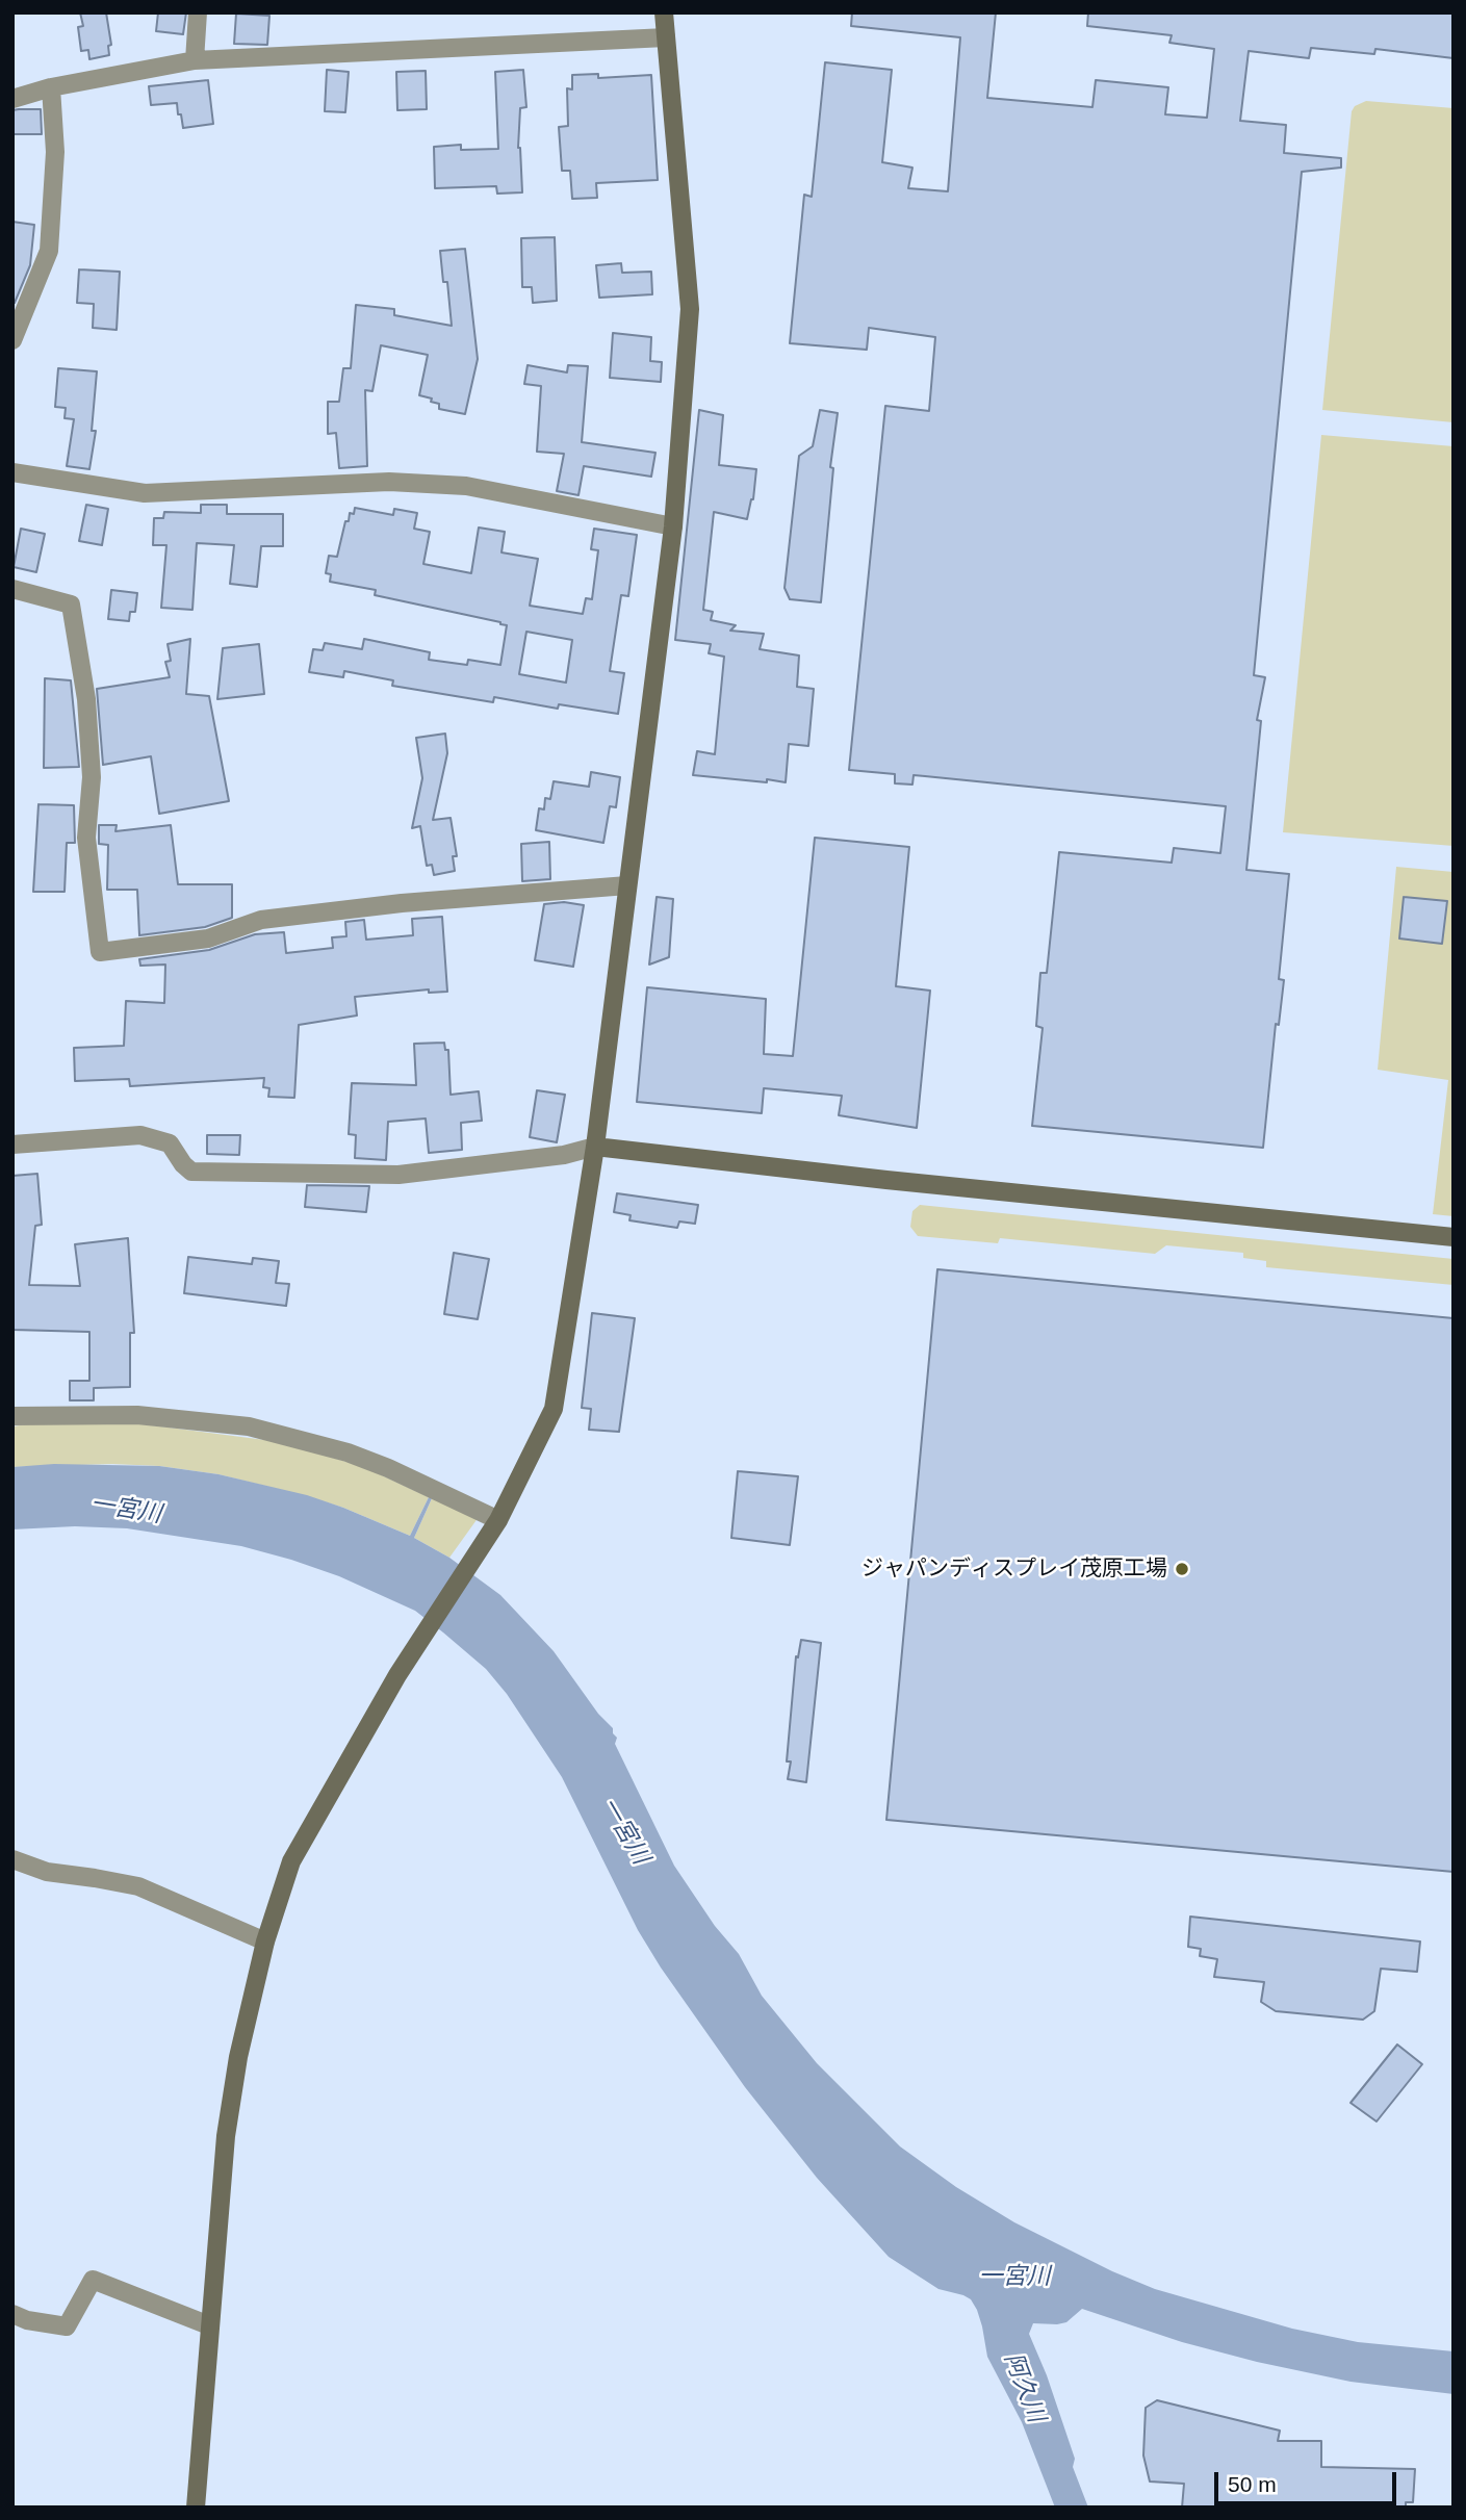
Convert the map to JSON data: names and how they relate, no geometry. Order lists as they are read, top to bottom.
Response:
{
  "water": ["一宮川", "阿久川"],
  "places": ["ジャパンディスプレイ茂原工場"],
  "scale_bar": "50 m"
}
